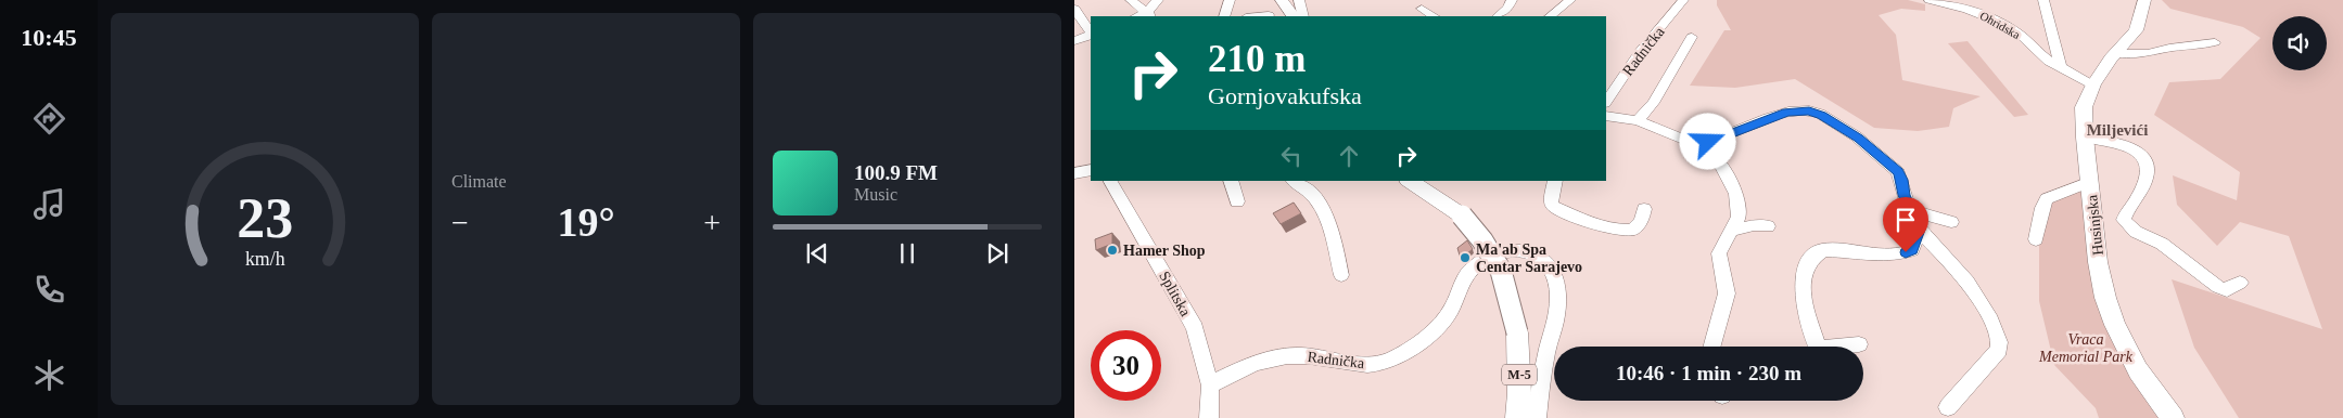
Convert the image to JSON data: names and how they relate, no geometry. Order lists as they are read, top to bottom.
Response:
{
  "streets": {
    "main road": ["Husinjska", "M-5"],
    "street": ["Ohridska", "Radnička", "Splitska"]
  },
  "crossings": [
    ["Ohridska", "Husinjska"],
    ["Radnička", "Splitska"]
  ],
  "districts": ["Miljevići"],
  "parks": ["Vraca Memorial Park"],
  "places": ["Hamer Shop", "Ma'ab Spa Centar Sarajevo"],
  "page": {
    "tabs": "10:45",
    "tile": "Climate",
    "turn": ["210 m", "Gornjovakufska"],
    "song": ["100.9 FM", "Music"],
    "heat": ["−", "19°", "+"],
    "limit": "30",
    "trip": "10:46 · 1 min · 230 m",
    "gauge": ["23", "km/h"]
  }
}
